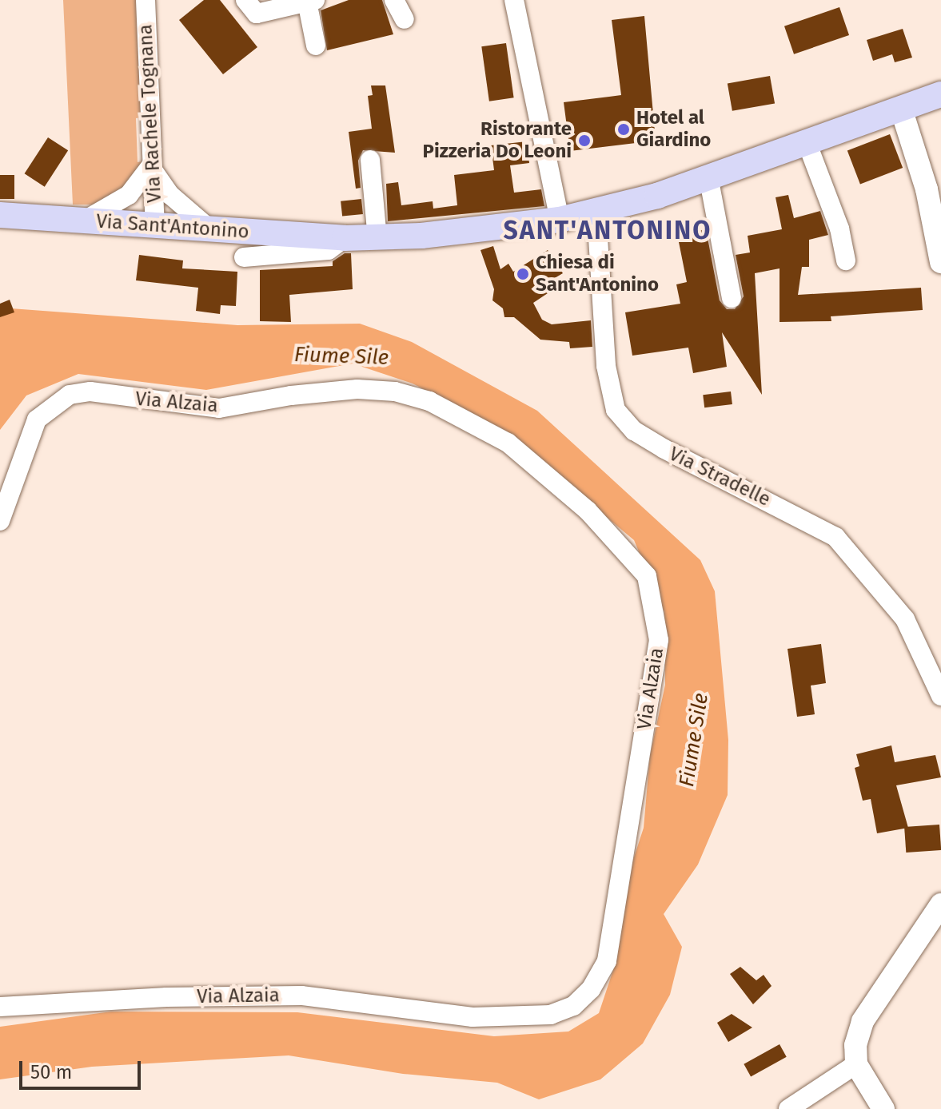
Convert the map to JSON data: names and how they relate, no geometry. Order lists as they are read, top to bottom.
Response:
{
  "streets": {
    "main road": ["Via Sant'Antonino"],
    "street": ["Via Rachele Tognana", "Via Alzaia", "Via Stradelle"]
  },
  "crossings": [
    ["Via Rachele Tognana", "Via Sant'Antonino"],
    ["Via Sant'Antonino", "Via Stradelle"]
  ],
  "districts": ["SANT'ANTONINO"],
  "water": ["Fiume Sile"],
  "places": ["Hotel al Giardino", "Ristorante Pizzeria Do Leoni", "Chiesa di Sant'Antonino"],
  "scale_bar": "50 m"
}
